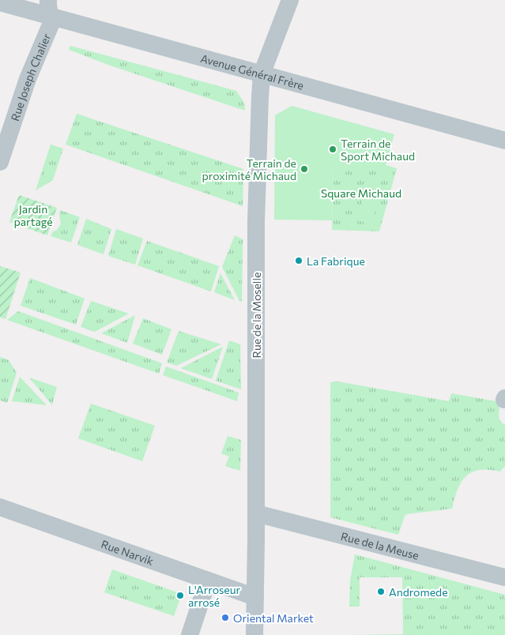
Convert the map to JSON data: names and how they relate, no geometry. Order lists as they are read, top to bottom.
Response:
{
  "streets": {
    "street": [
      "Avenue Général Frère",
      "Rue Joseph Chalier",
      "Rue de la Moselle",
      "Rue de la Meuse",
      "Rue Narvik"
    ]
  },
  "crossings": [
    ["Avenue Général Frère", "Rue Joseph Chalier"],
    ["Avenue Général Frère", "Rue de la Moselle"],
    ["Rue de la Moselle", "Rue de la Meuse"],
    ["Rue de la Moselle", "Rue Narvik"]
  ],
  "parks": ["Square Michaud", "Jardin partagé"],
  "places": [
    "Terrain de Sport Michaud",
    "Terrain de proximité Michaud",
    "La Fabrique",
    "Andromede",
    "L'Arroseur arrosé",
    "Oriental Market"
  ]
}
